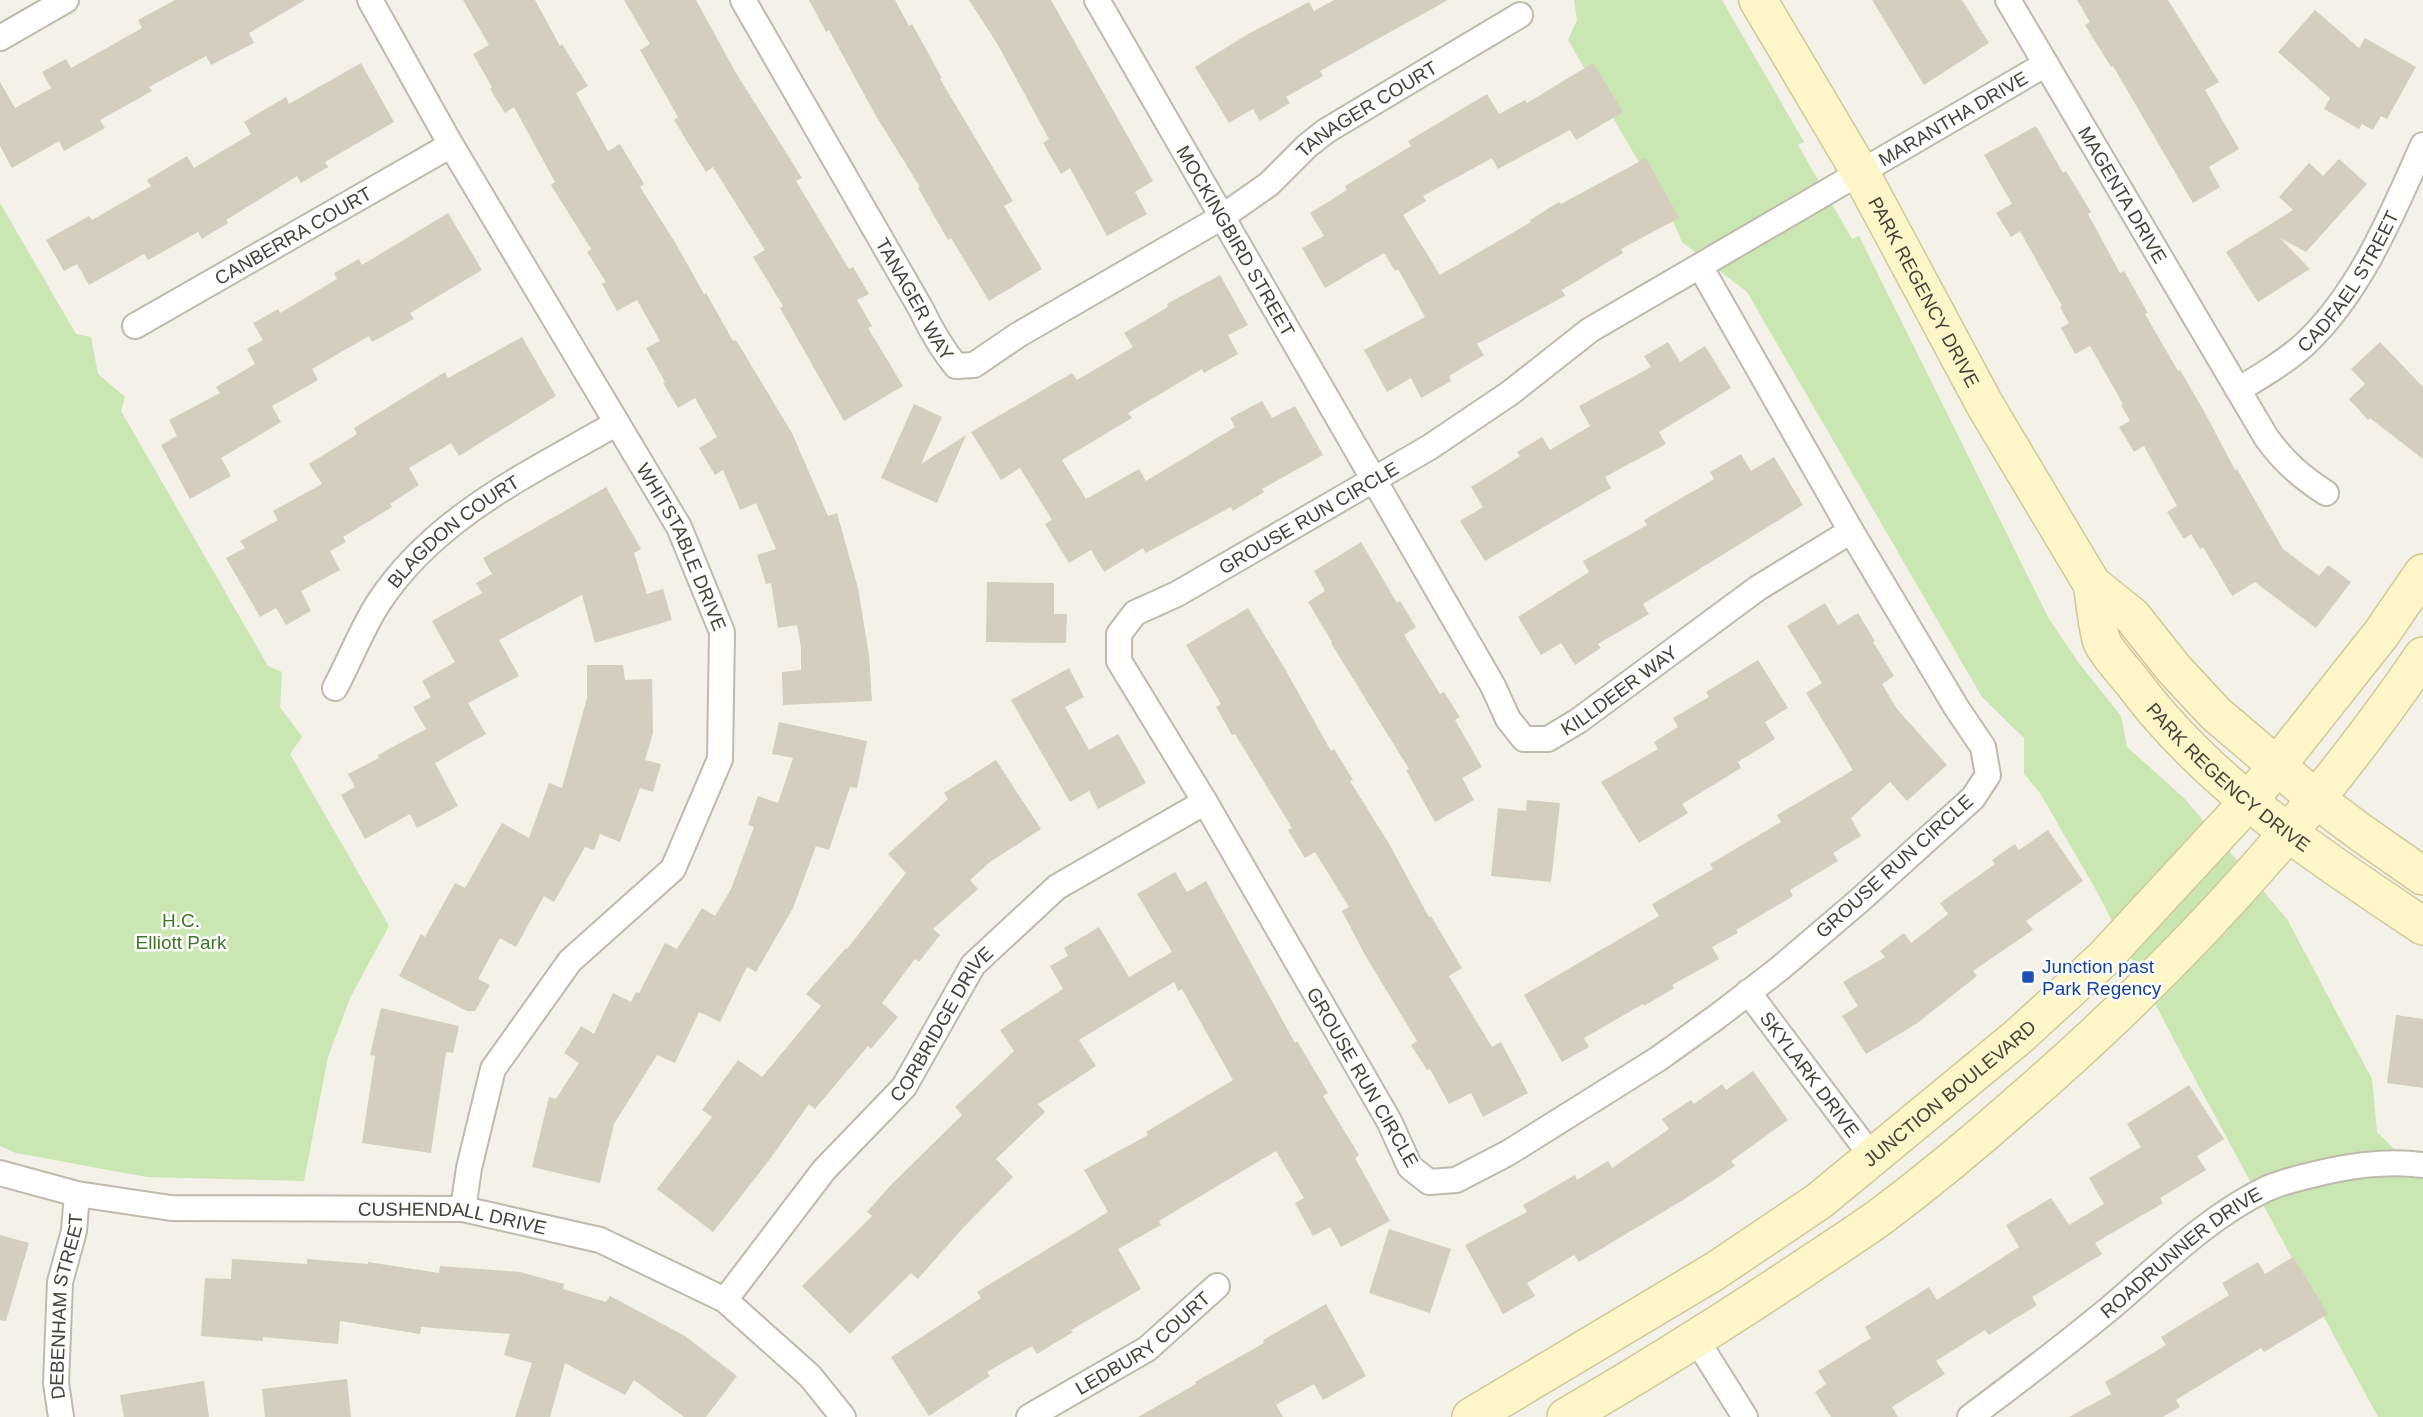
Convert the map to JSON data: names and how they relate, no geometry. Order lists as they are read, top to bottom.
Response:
{
  "streets": {
    "main road": ["PARK REGENCY DRIVE", "JUNCTION BOULEVARD"],
    "street": [
      "TANAGER COURT",
      "MARANTHA DRIVE",
      "MAGENTA DRIVE",
      "CANBERRA COURT",
      "MOCKINGBIRD STREET",
      "CADFAEL STREET",
      "TANAGER WAY",
      "GROUSE RUN CIRCLE",
      "BLAGDON COURT",
      "WHITSTABLE DRIVE",
      "KILLDEER WAY",
      "CORBRIDGE DRIVE",
      "SKYLARK DRIVE",
      "CUSHENDALL DRIVE",
      "ROADRUNNER DRIVE",
      "DEBENHAM STREET",
      "LEDBURY COURT"
    ]
  },
  "crossings": [
    ["TANAGER COURT", "MOCKINGBIRD STREET"],
    ["TANAGER COURT", "TANAGER WAY"],
    ["MARANTHA DRIVE", "MAGENTA DRIVE"],
    ["MARANTHA DRIVE", "PARK REGENCY DRIVE"],
    ["MARANTHA DRIVE", "GROUSE RUN CIRCLE"],
    ["MAGENTA DRIVE", "CADFAEL STREET"],
    ["CANBERRA COURT", "WHITSTABLE DRIVE"],
    ["MOCKINGBIRD STREET", "TANAGER WAY"],
    ["MOCKINGBIRD STREET", "GROUSE RUN CIRCLE"],
    ["MOCKINGBIRD STREET", "KILLDEER WAY"],
    ["PARK REGENCY DRIVE", "GROUSE RUN CIRCLE"],
    ["PARK REGENCY DRIVE", "JUNCTION BOULEVARD"],
    ["GROUSE RUN CIRCLE", "KILLDEER WAY"],
    ["GROUSE RUN CIRCLE", "CORBRIDGE DRIVE"],
    ["GROUSE RUN CIRCLE", "SKYLARK DRIVE"],
    ["BLAGDON COURT", "WHITSTABLE DRIVE"],
    ["WHITSTABLE DRIVE", "CUSHENDALL DRIVE"],
    ["CORBRIDGE DRIVE", "CUSHENDALL DRIVE"],
    ["SKYLARK DRIVE", "JUNCTION BOULEVARD"],
    ["CUSHENDALL DRIVE", "DEBENHAM STREET"]
  ],
  "parks": ["H.C. Elliott Park"],
  "places": {
    "transit": ["Junction past Park Regency"]
  }
}
